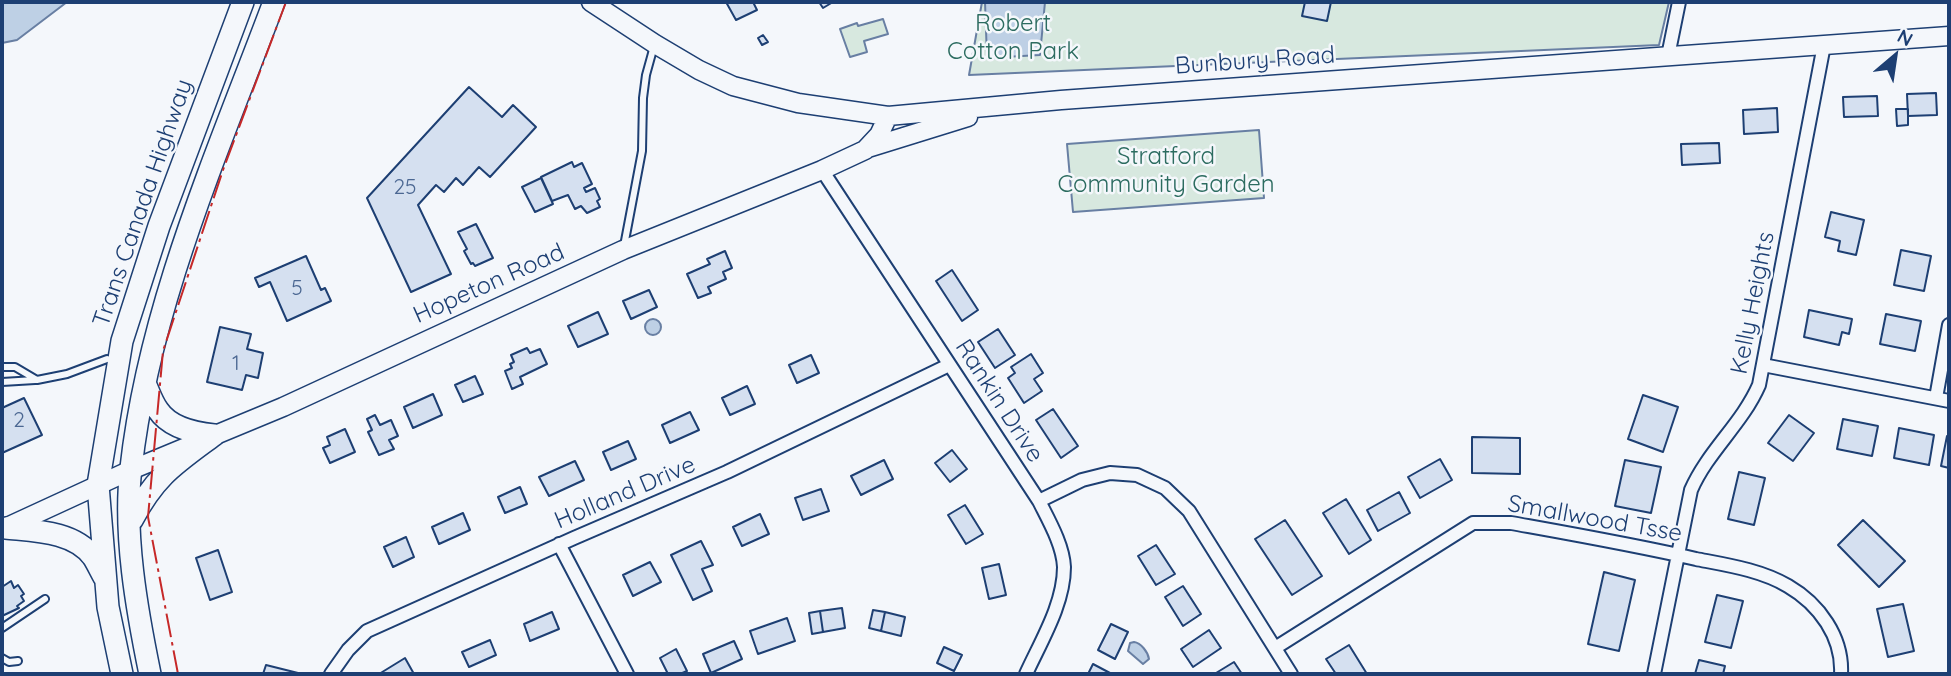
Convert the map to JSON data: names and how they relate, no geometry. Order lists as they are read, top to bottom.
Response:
{
  "streets": {
    "highway": ["Trans Canada Highway"],
    "main road": ["Bunbury Road", "Hopeton Road"],
    "street": [
      "Kelly Heights",
      "Rankin Drive",
      "Holland Drive",
      "Smallwood Tsse"
    ]
  },
  "crossings": [
    ["Bunbury Road", "Hopeton Road"],
    ["Bunbury Road", "Kelly Heights"],
    ["Trans Canada Highway", "Hopeton Road"],
    ["Hopeton Road", "Rankin Drive"],
    ["Kelly Heights", "Smallwood Tsse"],
    ["Rankin Drive", "Holland Drive"]
  ],
  "parks": ["Robert Cotton Park", "Stratford Community Garden"],
  "house_numbers": [
    "25",
    "5",
    "1",
    "2"
  ],
  "north": "top right"
}
